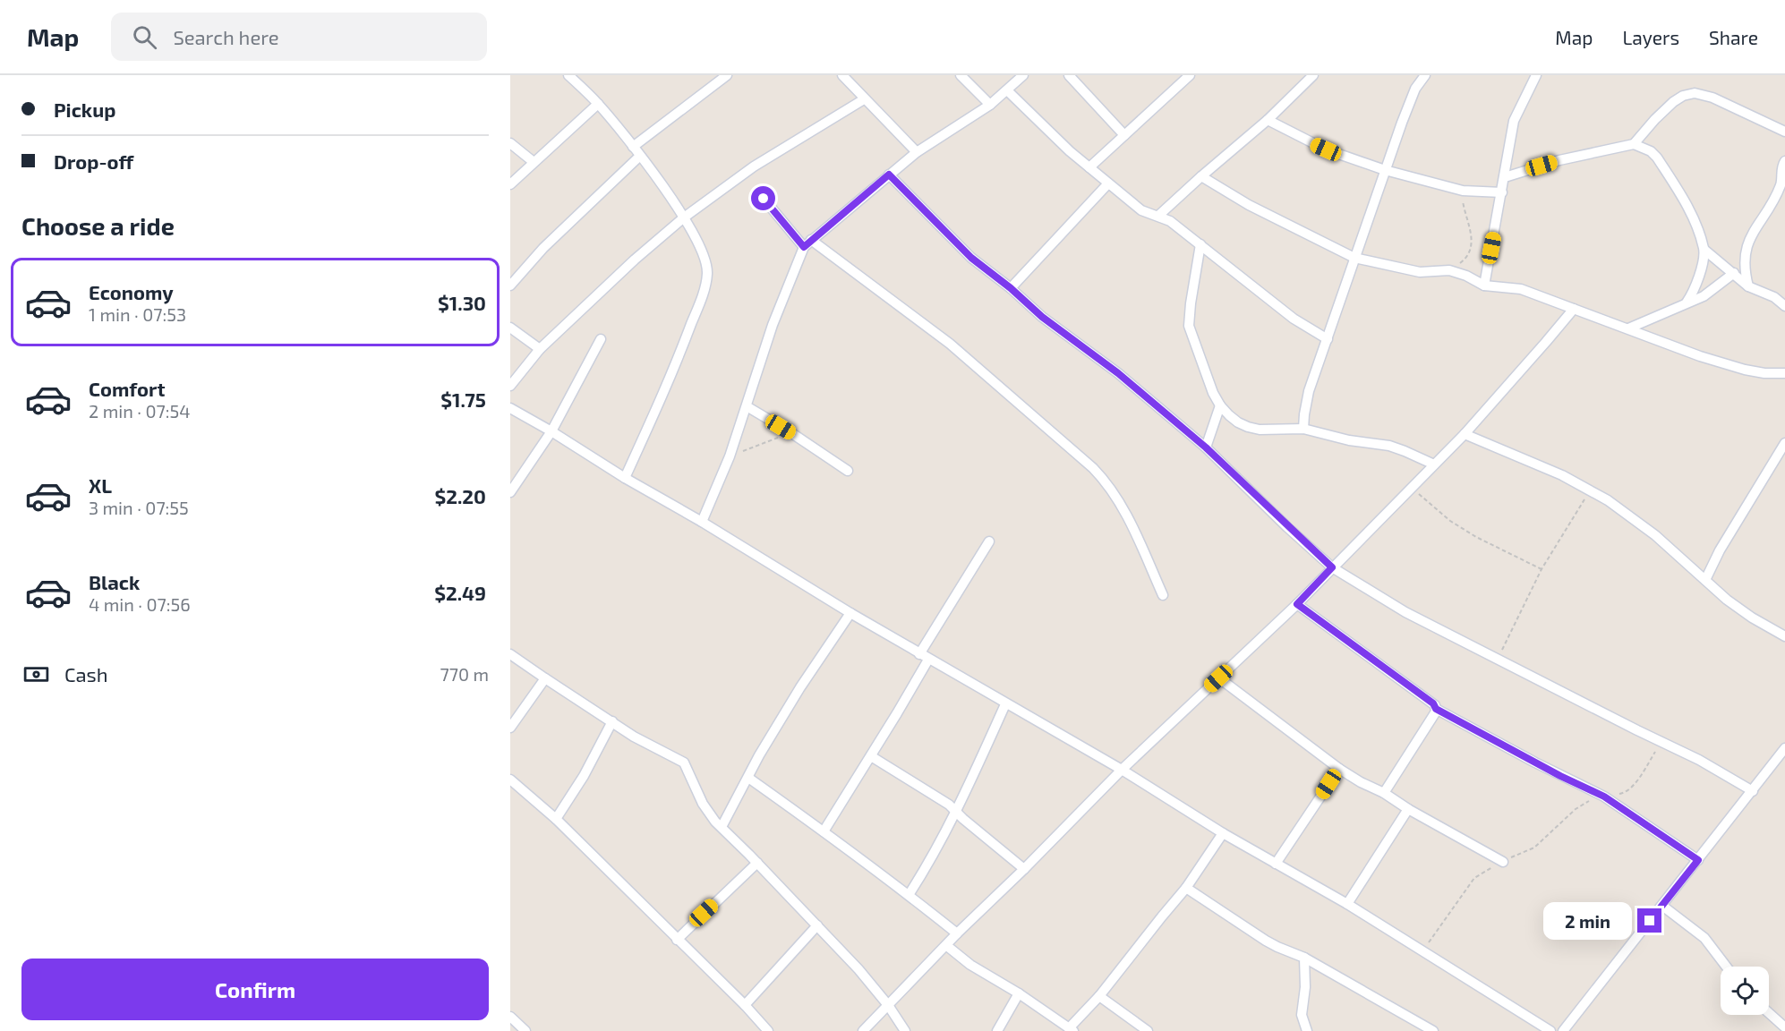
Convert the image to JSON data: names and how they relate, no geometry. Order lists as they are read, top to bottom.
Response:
{
  "page": {
    "header": "Map",
    "search": "Search here",
    "nav": ["Map", "Layers", "Share"],
    "banner": ["Pickup", "Drop-off"],
    "heading": "Choose a ride",
    "list": [
      {
        "name": "Economy",
        "note": "1 min · 07:53",
        "value": "$1.30"
      },
      {
        "name": "Comfort",
        "note": "2 min · 07:54",
        "value": "$1.75"
      },
      {
        "name": "XL",
        "note": "3 min · 07:55",
        "value": "$2.20"
      },
      {
        "name": "Black",
        "note": "4 min · 07:56",
        "value": "$2.49"
      }
    ],
    "pay": ["Cash", "770 m"],
    "bubble": "2 min",
    "buttons": "Confirm"
  }
}
